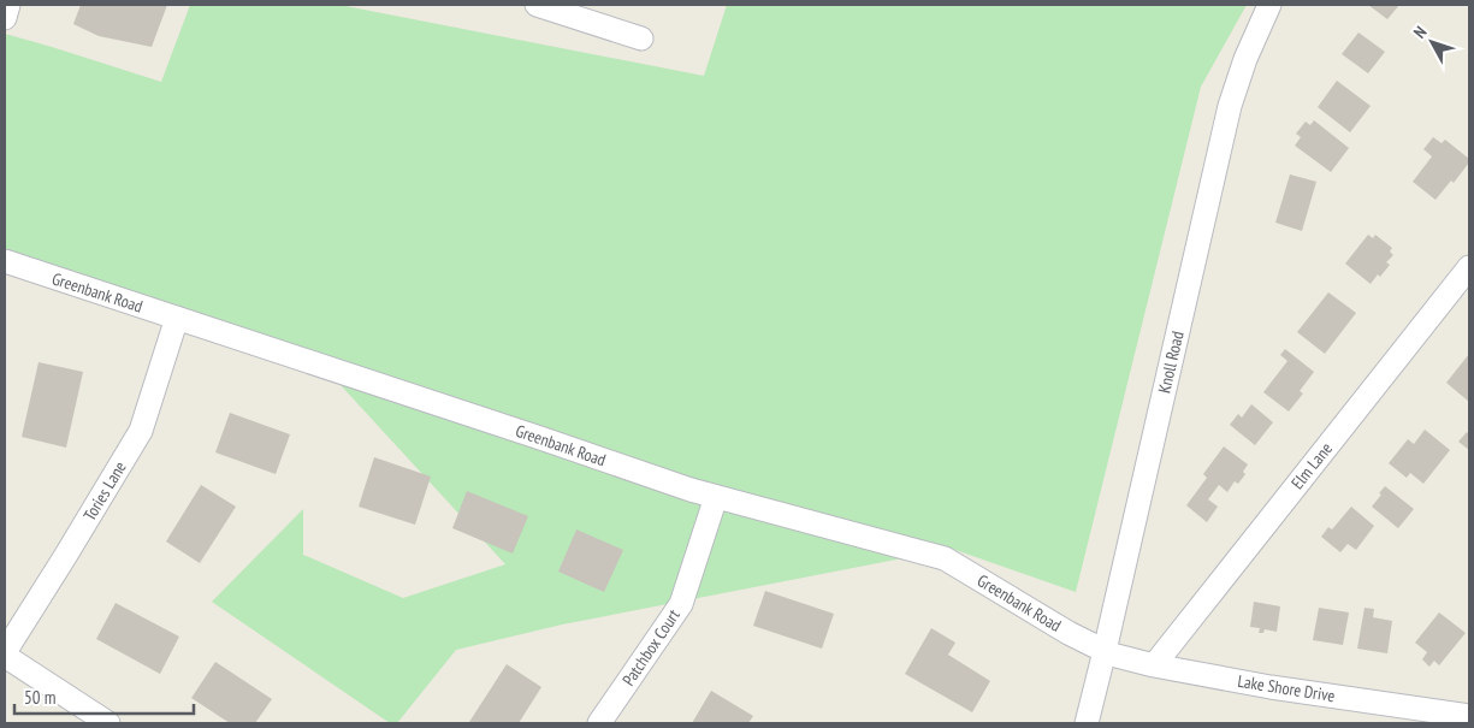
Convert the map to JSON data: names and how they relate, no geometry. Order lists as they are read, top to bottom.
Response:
{
  "streets": {
    "street": [
      "Greenbank Road",
      "Knoll Road",
      "Elm Lane",
      "Tories Lane",
      "Patchbox Court",
      "Lake Shore Drive"
    ]
  },
  "crossings": [
    ["Greenbank Road", "Knoll Road"],
    ["Greenbank Road", "Tories Lane"],
    ["Greenbank Road", "Patchbox Court"],
    ["Greenbank Road", "Lake Shore Drive"],
    ["Knoll Road", "Lake Shore Drive"],
    ["Elm Lane", "Lake Shore Drive"]
  ],
  "scale_bar": "50 m",
  "north": "top left"
}
